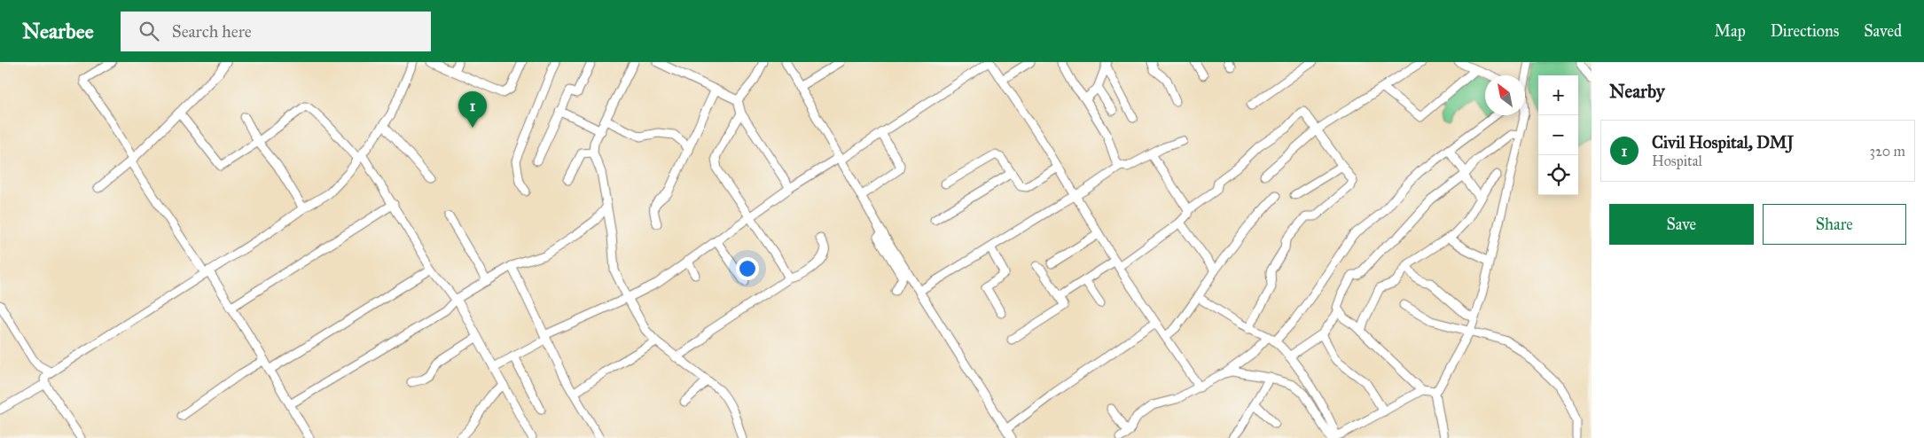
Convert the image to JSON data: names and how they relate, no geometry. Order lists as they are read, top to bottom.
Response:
{
  "north": "top left",
  "page": {
    "header": "Nearbee",
    "search": "Search here",
    "nav": ["Map", "Directions", "Saved"],
    "heading": "Nearby",
    "map_buttons": ["+", "−"],
    "pins": "1",
    "list": [
      {
        "mark": "1",
        "name": "Civil Hospital, DMJ",
        "note": "Hospital",
        "value": "320 m"
      }
    ],
    "buttons": ["Save", "Share"]
  }
}
